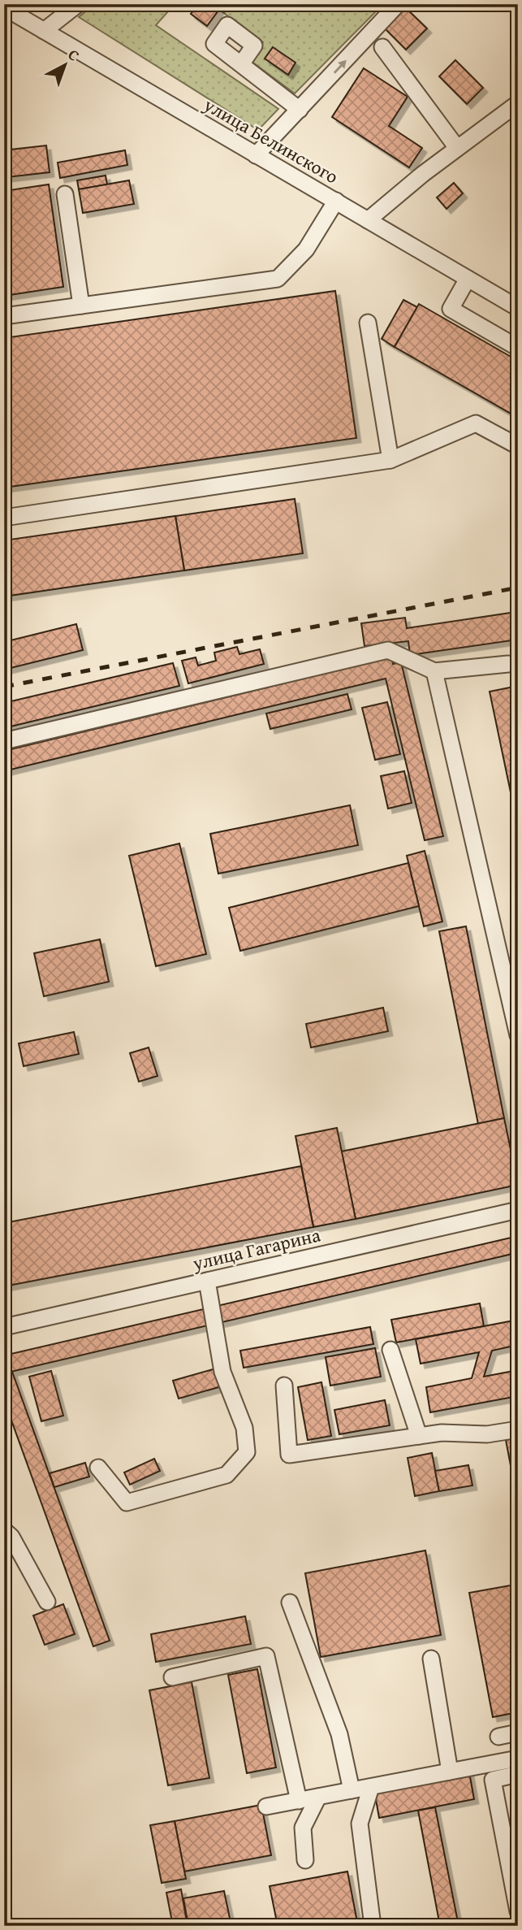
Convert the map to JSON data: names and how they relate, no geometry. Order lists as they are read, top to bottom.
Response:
{
  "streets": {
    "street": ["улица Белинского", "улица Гагарина"]
  },
  "north": "top right"
}
